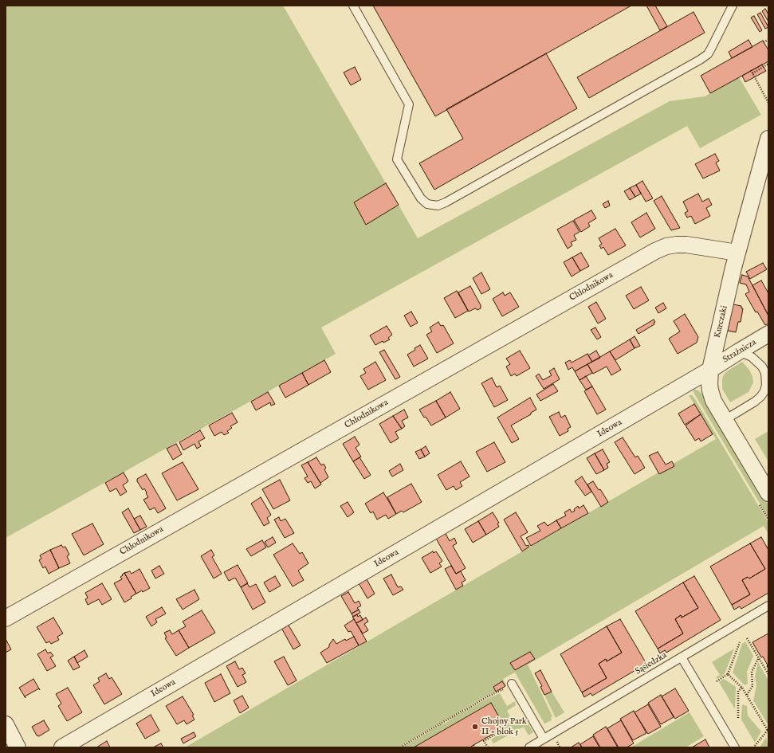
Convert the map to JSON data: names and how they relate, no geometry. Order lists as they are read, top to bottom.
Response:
{
  "streets": {
    "street": [
      "Chłodnikowa",
      "Kurczaki",
      "Strażnicza",
      "Ideowa"
    ],
    "lane": ["Sąsiedzka"]
  },
  "crossings": [
    ["Chłodnikowa", "Kurczaki"],
    ["Kurczaki", "Strażnicza"],
    ["Kurczaki", "Ideowa"],
    ["Strażnicza", "Ideowa"]
  ],
  "places": ["Chojny Park II - blok 5"]
}
